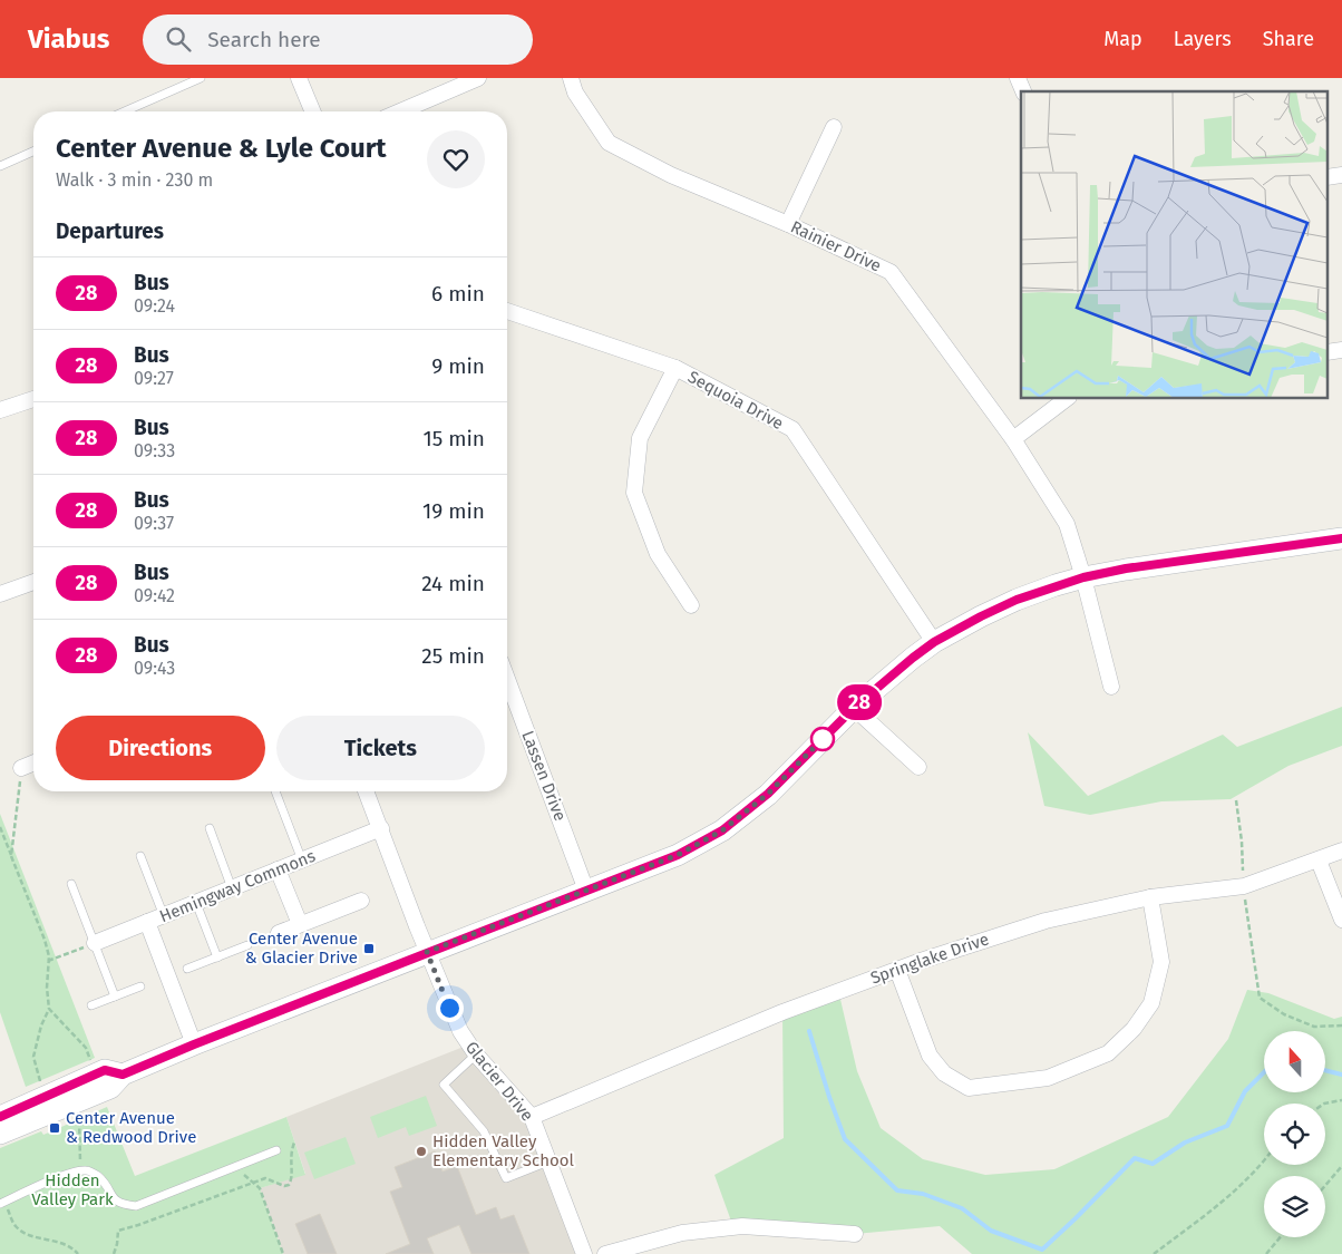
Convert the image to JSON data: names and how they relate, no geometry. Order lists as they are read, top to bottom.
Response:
{
  "streets": {
    "street": [
      "Rainier Drive",
      "Sequoia Drive",
      "Lassen Drive",
      "Hemingway Commons",
      "Springlake Drive",
      "Glacier Drive"
    ]
  },
  "crossings": [
    ["Hemingway Commons", "Glacier Drive"],
    ["Springlake Drive", "Glacier Drive"]
  ],
  "parks": ["Hidden Valley Park"],
  "places": {
    "transit": ["Center Avenue & Glacier Drive", "Center Avenue & Redwood Drive"],
    "other": ["Hidden Valley Elementary School"]
  },
  "lines": ["bus line 28"],
  "north": "top",
  "page": {
    "header": "Viabus",
    "search": "Search here",
    "nav": ["Map", "Layers", "Share"],
    "on_map": "28",
    "heading": [
      ["Center Avenue & Lyle Court", "Walk · 3 min · 230 m"],
      "Departures"
    ],
    "list": [
      {
        "mark": "28",
        "name": "Bus",
        "note": "09:24",
        "value": "6 min"
      },
      {
        "mark": "28",
        "name": "Bus",
        "note": "09:27",
        "value": "9 min"
      },
      {
        "mark": "28",
        "name": "Bus",
        "note": "09:33",
        "value": "15 min"
      },
      {
        "mark": "28",
        "name": "Bus",
        "note": "09:37",
        "value": "19 min"
      },
      {
        "mark": "28",
        "name": "Bus",
        "note": "09:42",
        "value": "24 min"
      },
      {
        "mark": "28",
        "name": "Bus",
        "note": "09:43",
        "value": "25 min"
      }
    ],
    "buttons": ["Directions", "Tickets"]
  }
}
